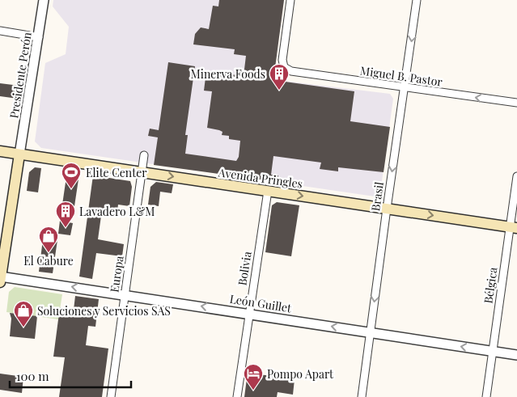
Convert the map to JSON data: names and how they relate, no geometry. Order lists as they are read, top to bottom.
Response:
{
  "streets": {
    "main road": ["Avenida Pringles"],
    "street": [
      "Presidente Perón",
      "Miguel B. Pastor",
      "Brasil",
      "Bolivia",
      "Europa",
      "Bélgica",
      "León Guillet"
    ]
  },
  "crossings": [
    ["Presidente Perón", "Avenida Pringles"],
    ["Miguel B. Pastor", "Brasil"],
    ["Avenida Pringles", "Brasil"],
    ["Avenida Pringles", "Bolivia"],
    ["Avenida Pringles", "Europa"],
    ["Avenida Pringles", "Bélgica"],
    ["Brasil", "León Guillet"],
    ["Bolivia", "León Guillet"],
    ["Europa", "León Guillet"],
    ["Bélgica", "León Guillet"]
  ],
  "one_way": [
    "Miguel B. Pastor",
    "Avenida Pringles",
    "Brasil",
    "León Guillet"
  ],
  "places": {
    "building": ["Minerva Foods", "Lavadero L&M"],
    "sports": ["Elite Center"],
    "shop": ["El Cabure", "Soluciones y Servicios SAS"],
    "hotel": ["Pompo Apart"]
  },
  "scale_bar": "100 m"
}
